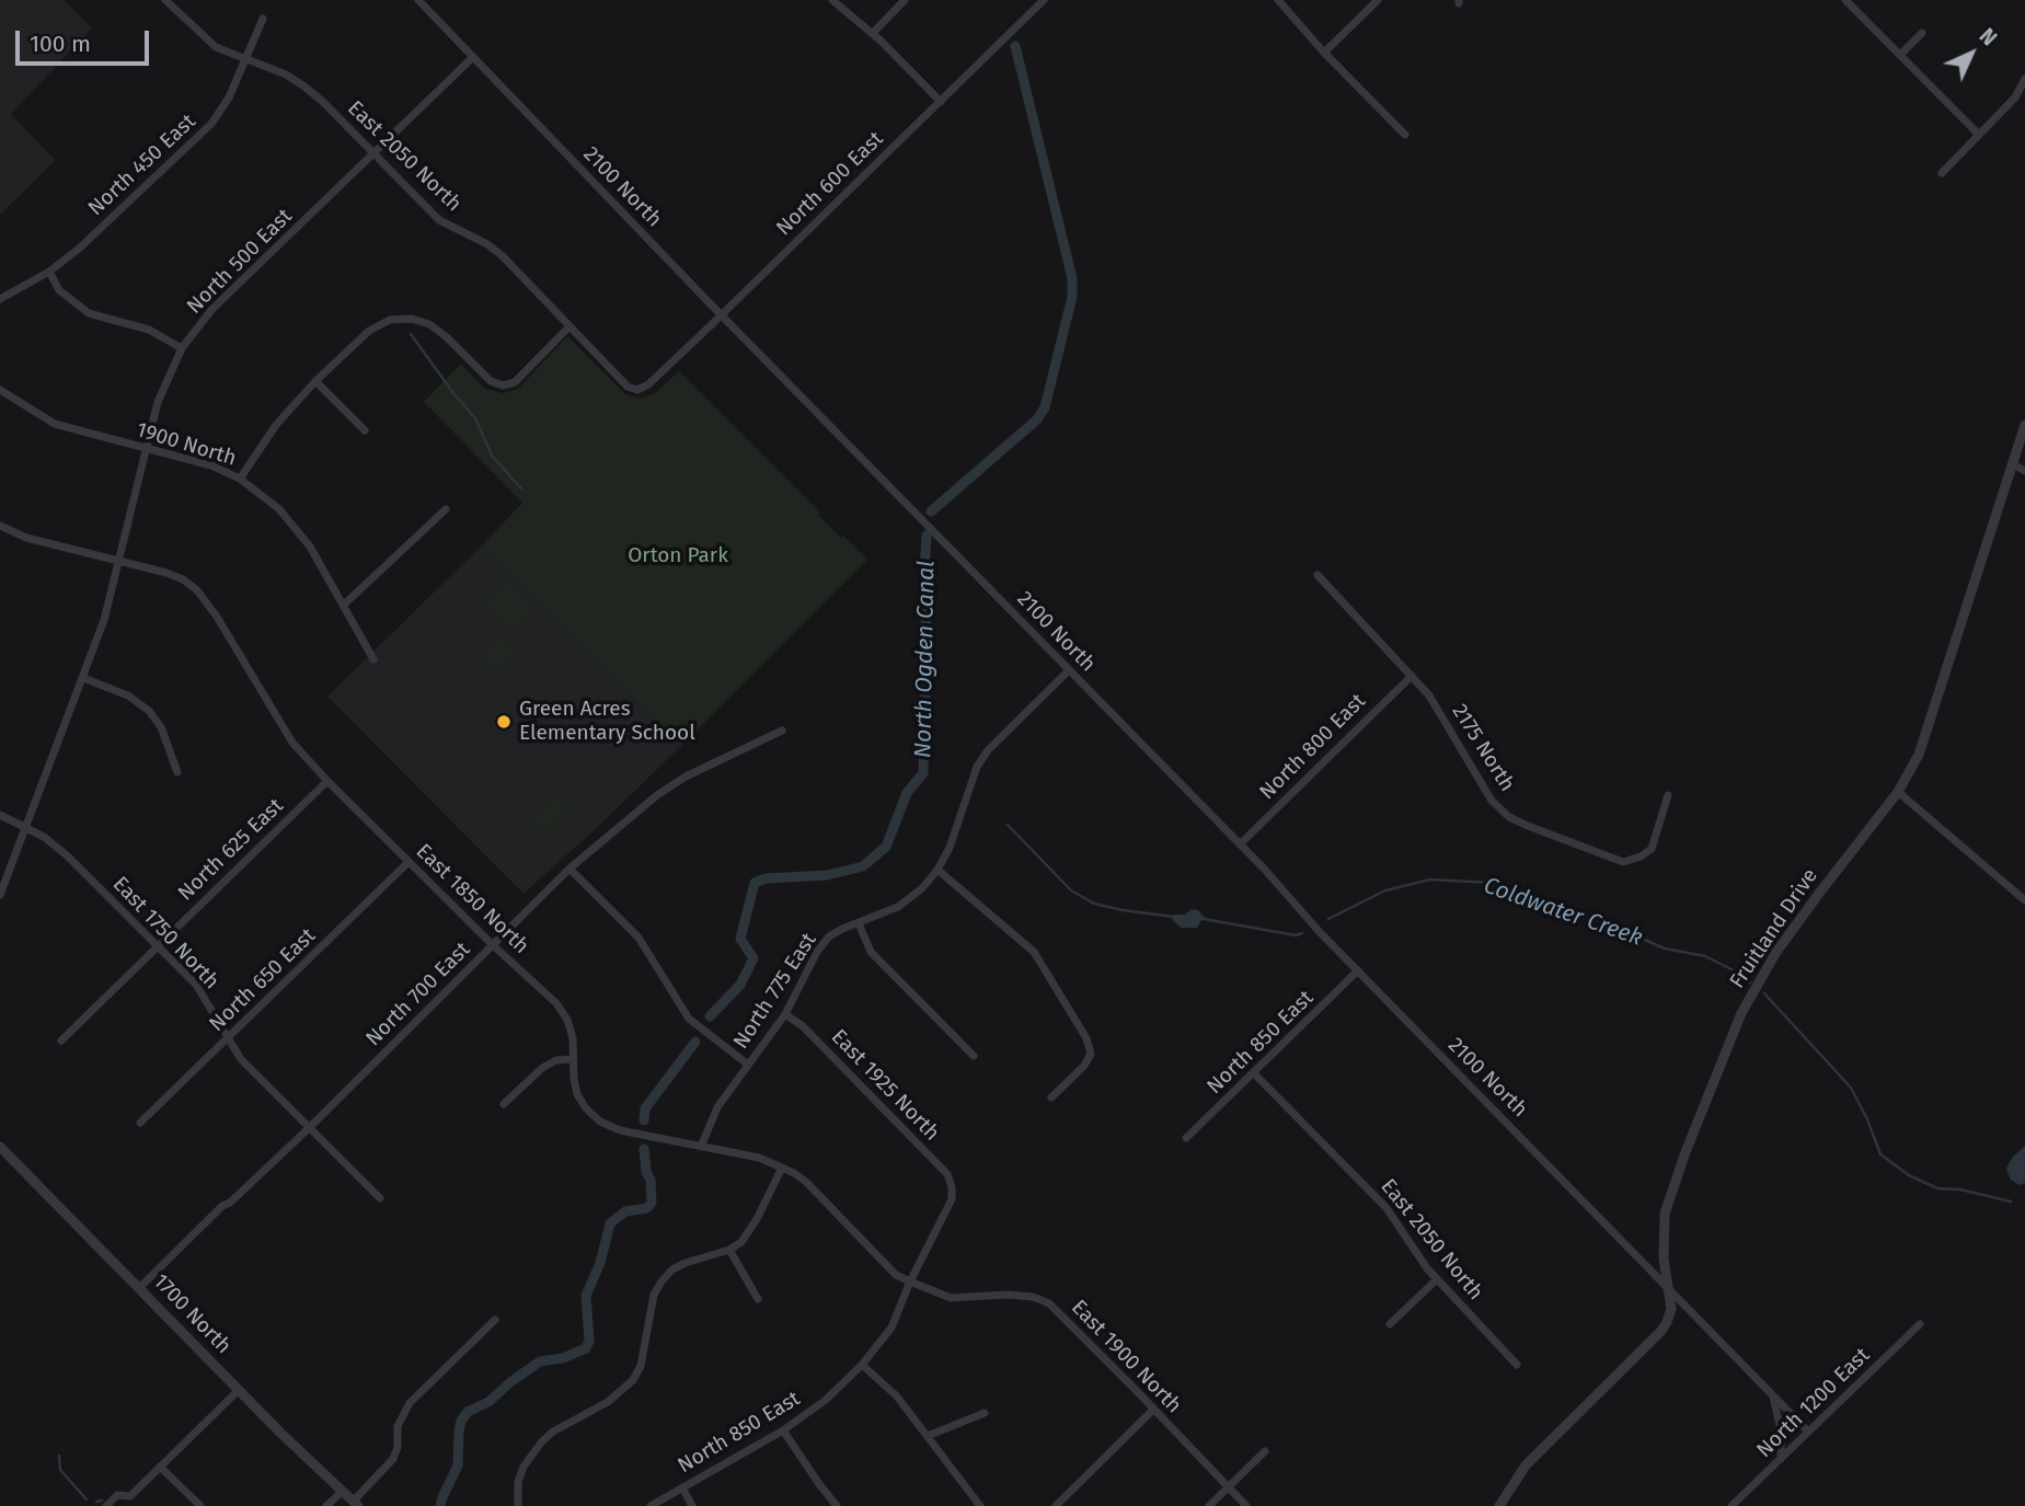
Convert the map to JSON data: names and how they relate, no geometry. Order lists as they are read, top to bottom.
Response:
{
  "streets": {
    "street": [
      "East 2050 North",
      "North 450 East",
      "North 600 East",
      "2100 North",
      "North 500 East",
      "1900 North",
      "North 800 East",
      "2175 North",
      "North 625 East",
      "East 1850 North",
      "Fruitland Drive",
      "East 1750 North",
      "North 650 East",
      "North 775 East",
      "North 700 East",
      "North 850 East",
      "East 1925 North",
      "1700 North",
      "East 1900 North",
      "North 1200 East"
    ]
  },
  "crossings": [
    ["East 2050 North", "North 450 East"],
    ["East 2050 North", "North 600 East"],
    ["East 2050 North", "North 500 East"],
    ["East 2050 North", "North 850 East"],
    ["North 600 East", "2100 North"],
    ["2100 North", "North 500 East"],
    ["2100 North", "North 800 East"],
    ["2100 North", "Fruitland Drive"],
    ["2100 North", "North 775 East"],
    ["2100 North", "North 850 East"],
    ["2100 North", "North 1200 East"],
    ["North 500 East", "1900 North"],
    ["North 500 East", "East 1850 North"],
    ["North 800 East", "2175 North"],
    ["North 625 East", "East 1850 North"],
    ["North 625 East", "East 1750 North"],
    ["East 1850 North", "North 650 East"],
    ["East 1850 North", "North 775 East"],
    ["East 1850 North", "North 700 East"],
    ["East 1850 North", "North 850 East"],
    ["East 1850 North", "East 1900 North"],
    ["East 1750 North", "North 650 East"],
    ["East 1750 North", "North 700 East"],
    ["North 775 East", "East 1925 North"],
    ["North 700 East", "1700 North"],
    ["North 850 East", "East 1925 North"],
    ["North 850 East", "East 1900 North"]
  ],
  "water": ["North Ogden Canal", "Coldwater Creek"],
  "parks": ["Orton Park"],
  "places": ["Green Acres Elementary School"],
  "scale_bar": "100 m",
  "north": "top right"
}
